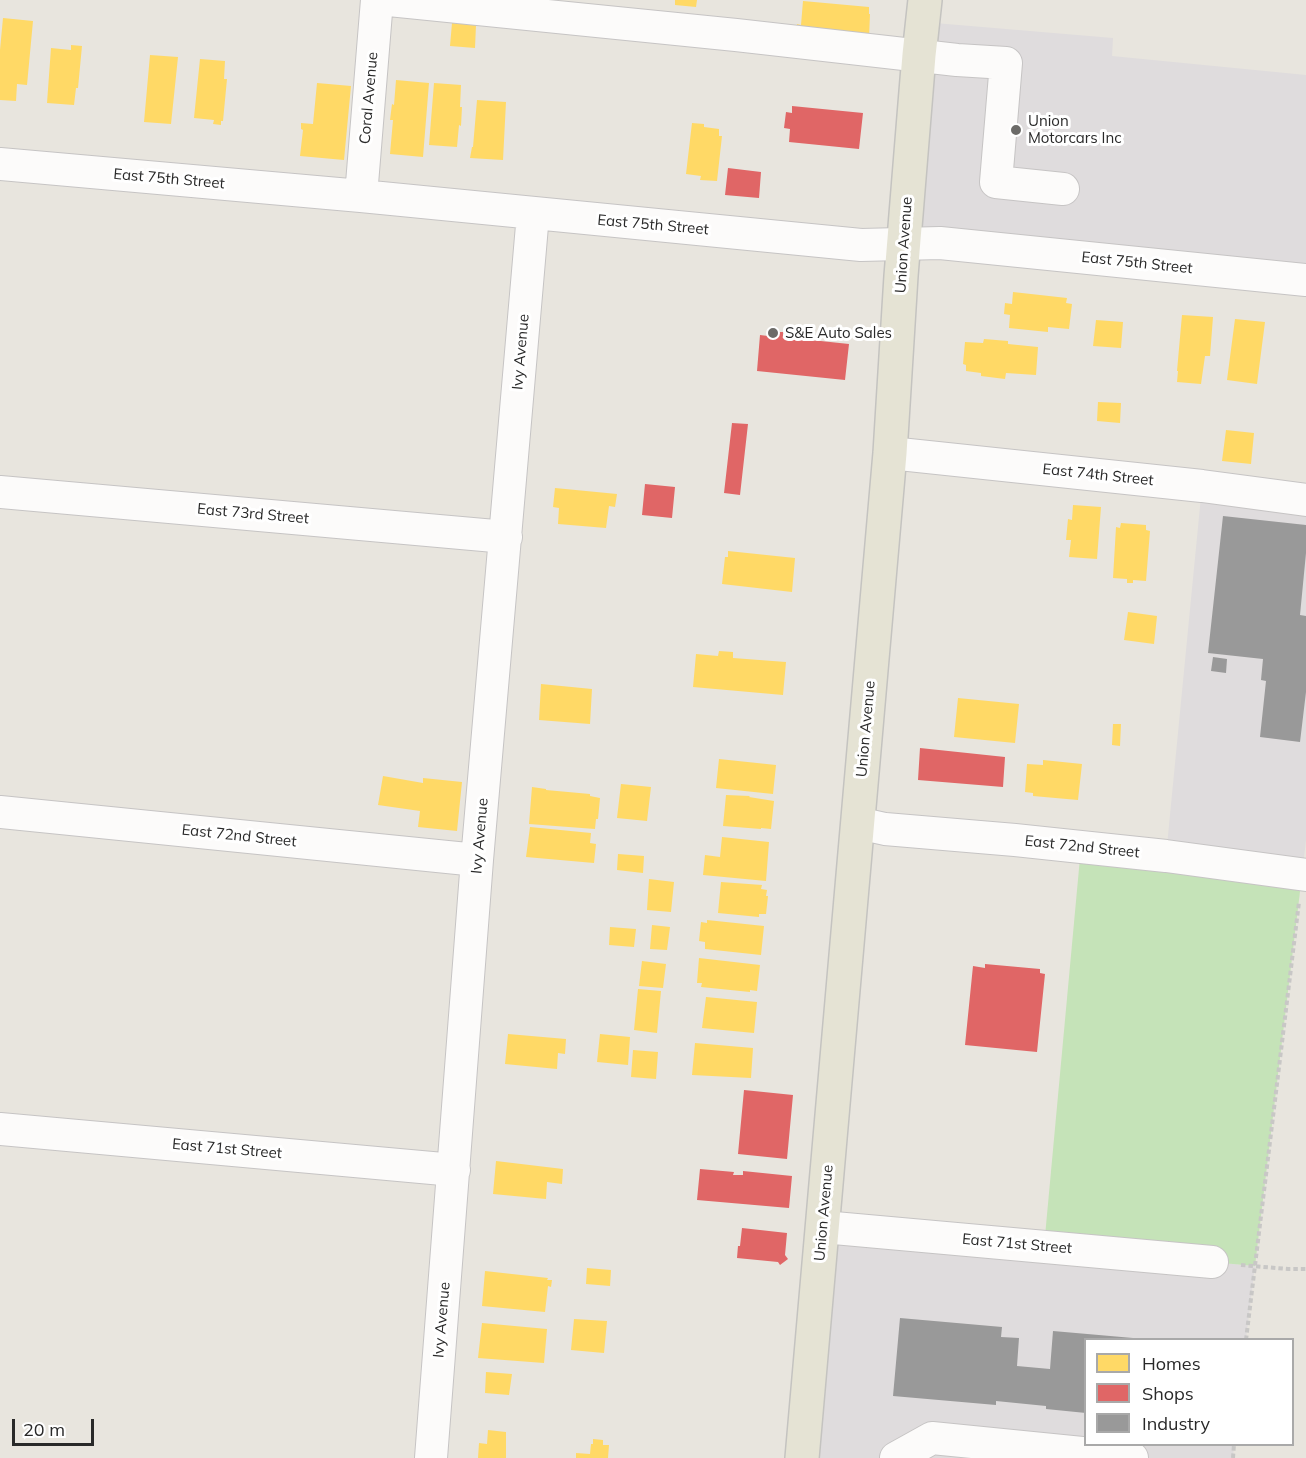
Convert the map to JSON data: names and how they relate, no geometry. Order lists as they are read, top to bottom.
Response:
{
  "streets": {
    "main road": ["Union Avenue"],
    "street": [
      "Coral Avenue",
      "East 75th Street",
      "Ivy Avenue",
      "East 74th Street",
      "East 73rd Street",
      "East 72nd Street",
      "East 71st Street"
    ]
  },
  "crossings": [
    ["Coral Avenue", "East 75th Street"],
    ["East 75th Street", "Union Avenue"],
    ["East 75th Street", "Ivy Avenue"],
    ["Union Avenue", "East 74th Street"],
    ["Union Avenue", "East 72nd Street"],
    ["Union Avenue", "East 71st Street"],
    ["Ivy Avenue", "East 73rd Street"],
    ["Ivy Avenue", "East 72nd Street"],
    ["Ivy Avenue", "East 71st Street"]
  ],
  "places": ["Union Motorcars Inc", "S&E Auto Sales"],
  "legend": ["Homes", "Shops", "Industry"],
  "scale_bar": "20 m"
}
